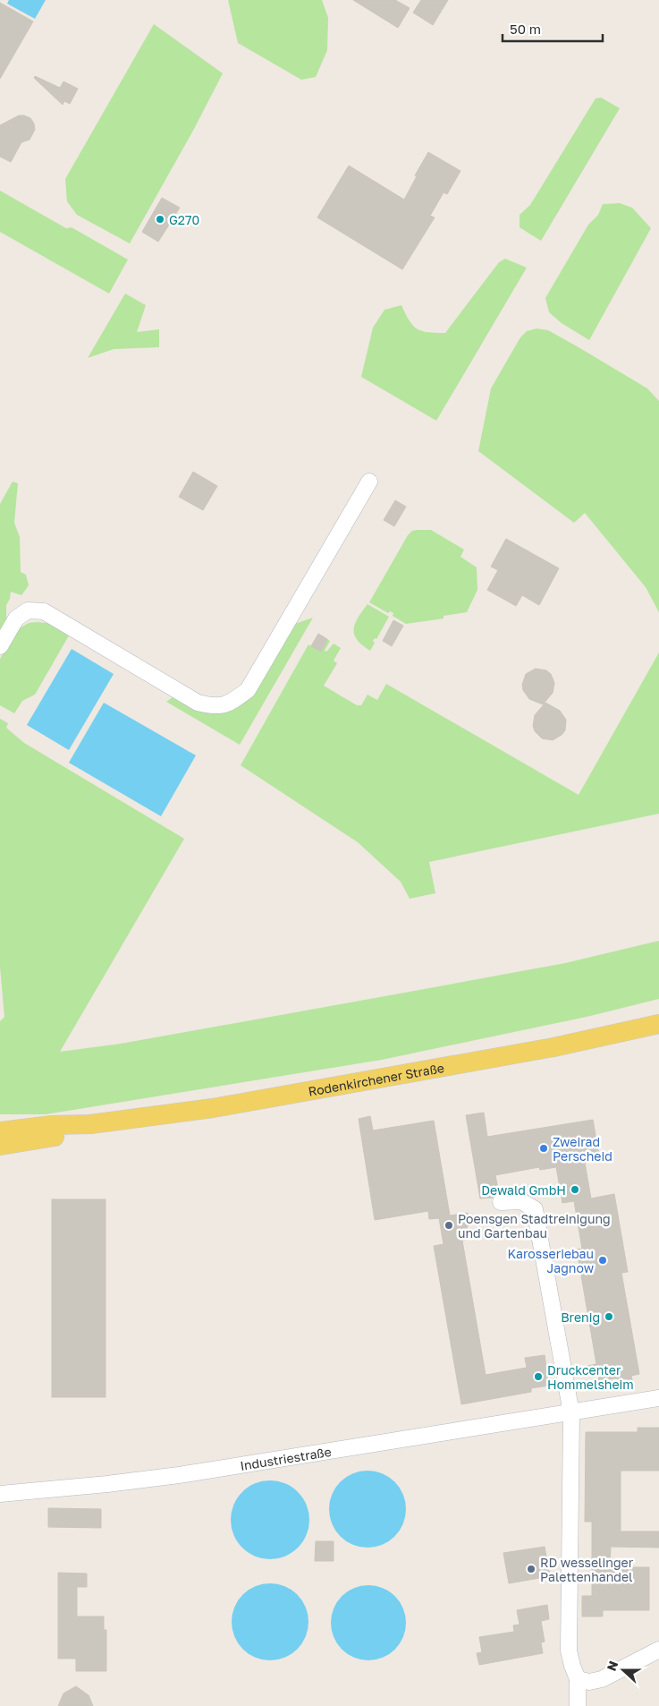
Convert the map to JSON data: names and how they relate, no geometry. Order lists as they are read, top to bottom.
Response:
{
  "streets": {
    "main road": ["Rodenkirchener Straße"],
    "street": ["Industriestraße"]
  },
  "places": [
    "G270",
    "Zweirad Perscheid",
    "Dewald GmbH",
    "Poensgen Stadtreinigung und Gartenbau",
    "Karosseriebau Jagnow",
    "Brenig",
    "Druckcenter Hommelsheim",
    "RD wesselinger Palettenhandel"
  ],
  "scale_bar": "50 m",
  "north": "left"
}
